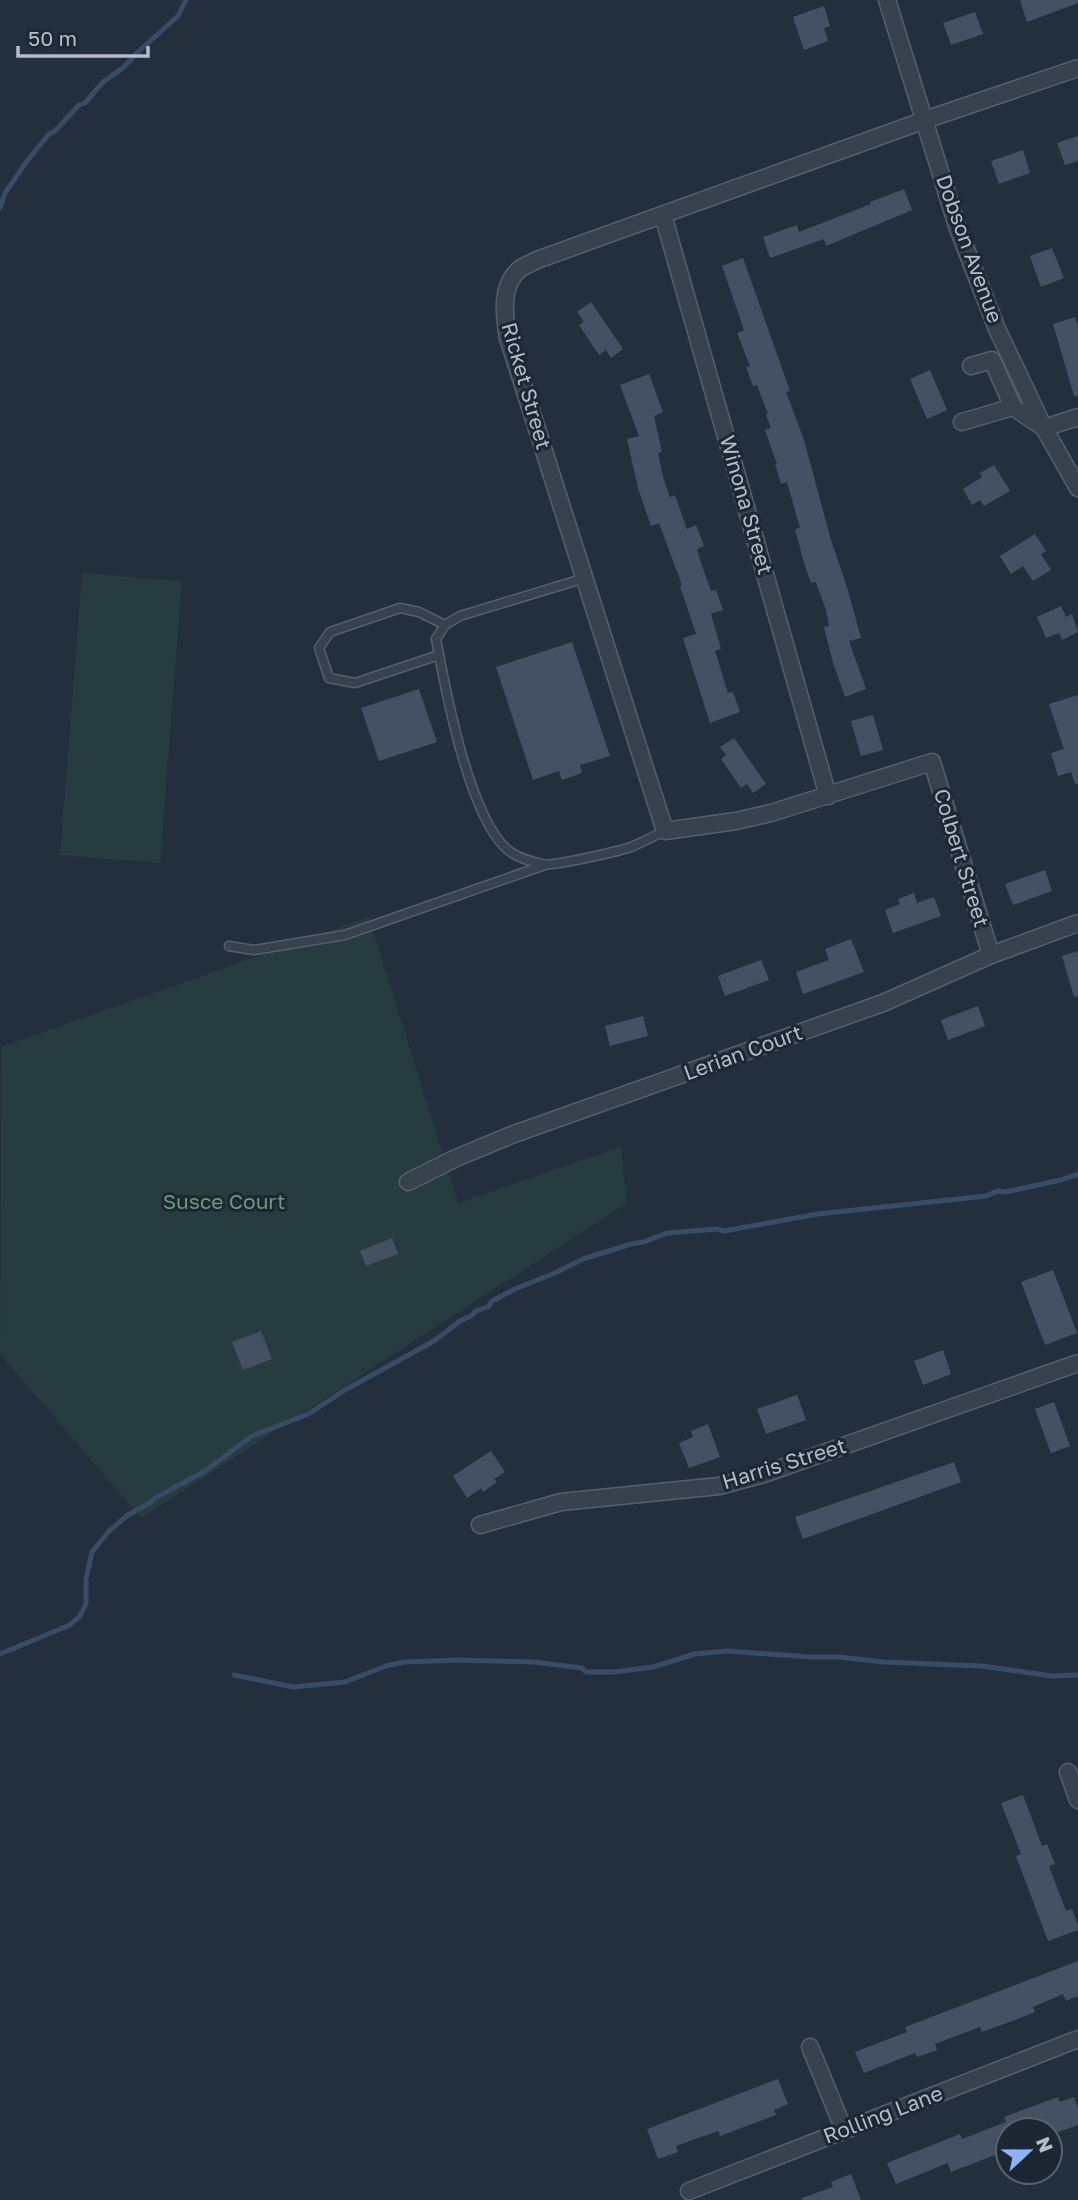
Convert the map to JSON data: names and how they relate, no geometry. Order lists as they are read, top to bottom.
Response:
{
  "streets": {
    "street": [
      "Dobson Avenue",
      "Ricket Street",
      "Winona Street",
      "Colbert Street",
      "Lerian Court",
      "Harris Street",
      "Rolling Lane"
    ]
  },
  "crossings": [
    ["Dobson Avenue", "Ricket Street"],
    ["Ricket Street", "Winona Street"],
    ["Winona Street", "Colbert Street"],
    ["Colbert Street", "Lerian Court"]
  ],
  "parks": ["Susce Court"],
  "scale_bar": "50 m",
  "north": "right"
}
